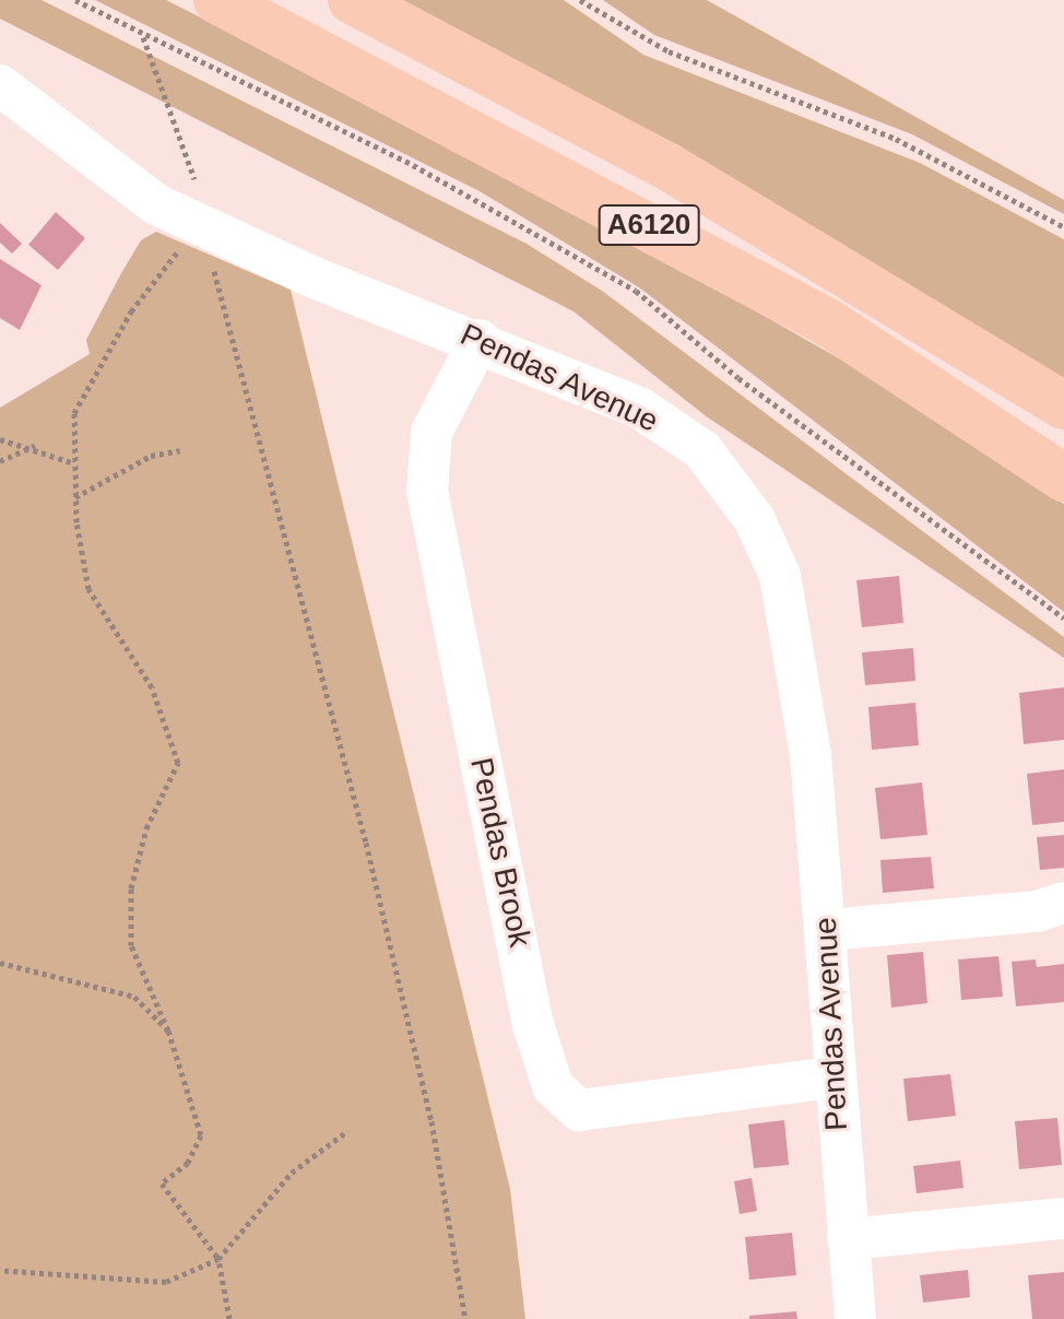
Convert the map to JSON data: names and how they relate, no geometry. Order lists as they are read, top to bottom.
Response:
{
  "streets": {
    "highway": ["A6120"],
    "street": ["Pendas Avenue", "Pendas Brook"]
  },
  "crossings": [
    ["Pendas Avenue", "Pendas Brook"]
  ]
}
